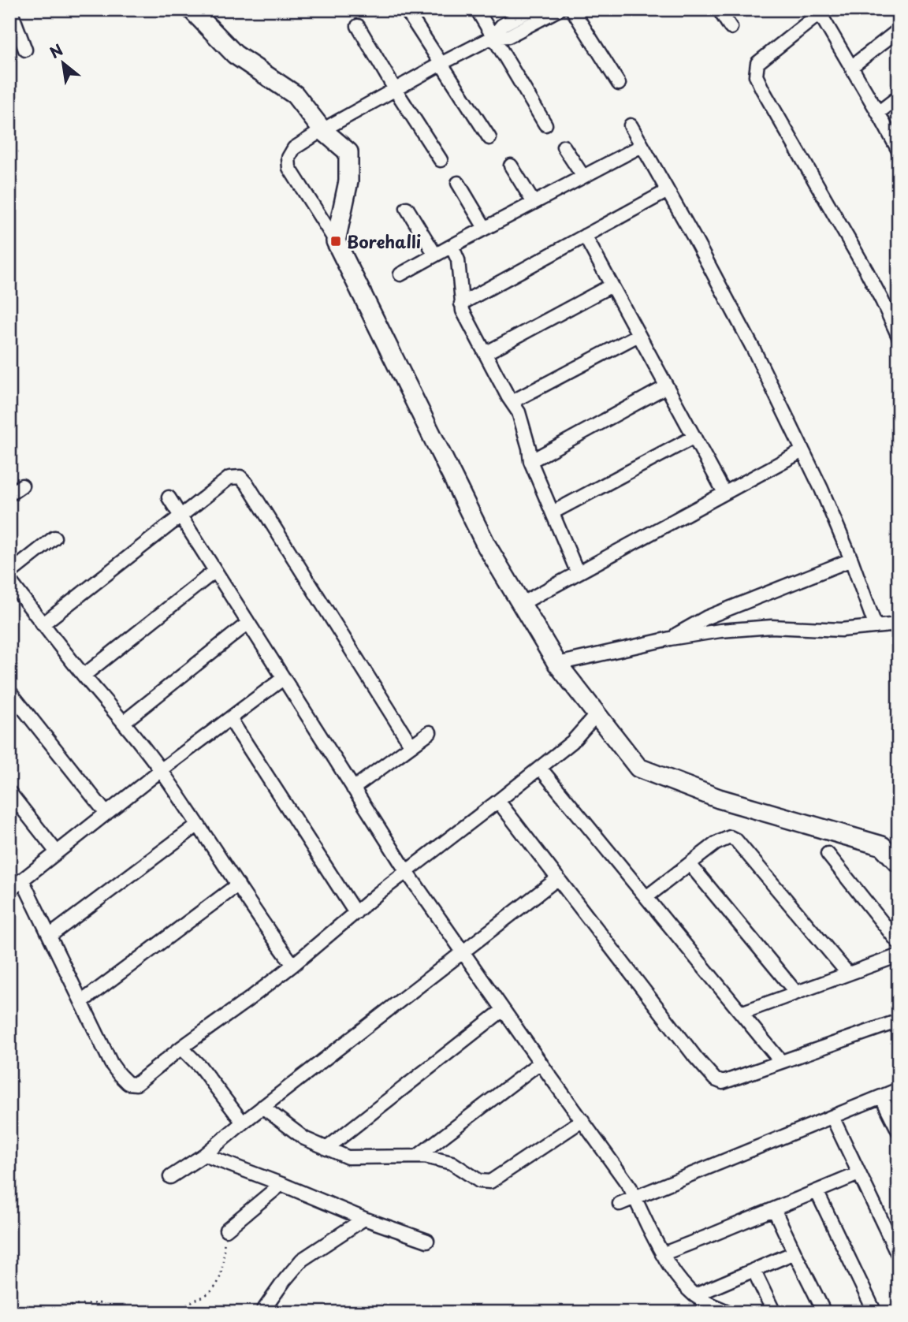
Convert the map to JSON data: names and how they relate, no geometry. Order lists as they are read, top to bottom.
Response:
{
  "places": {
    "transit": ["Borehalli"]
  },
  "north": "top left"
}
